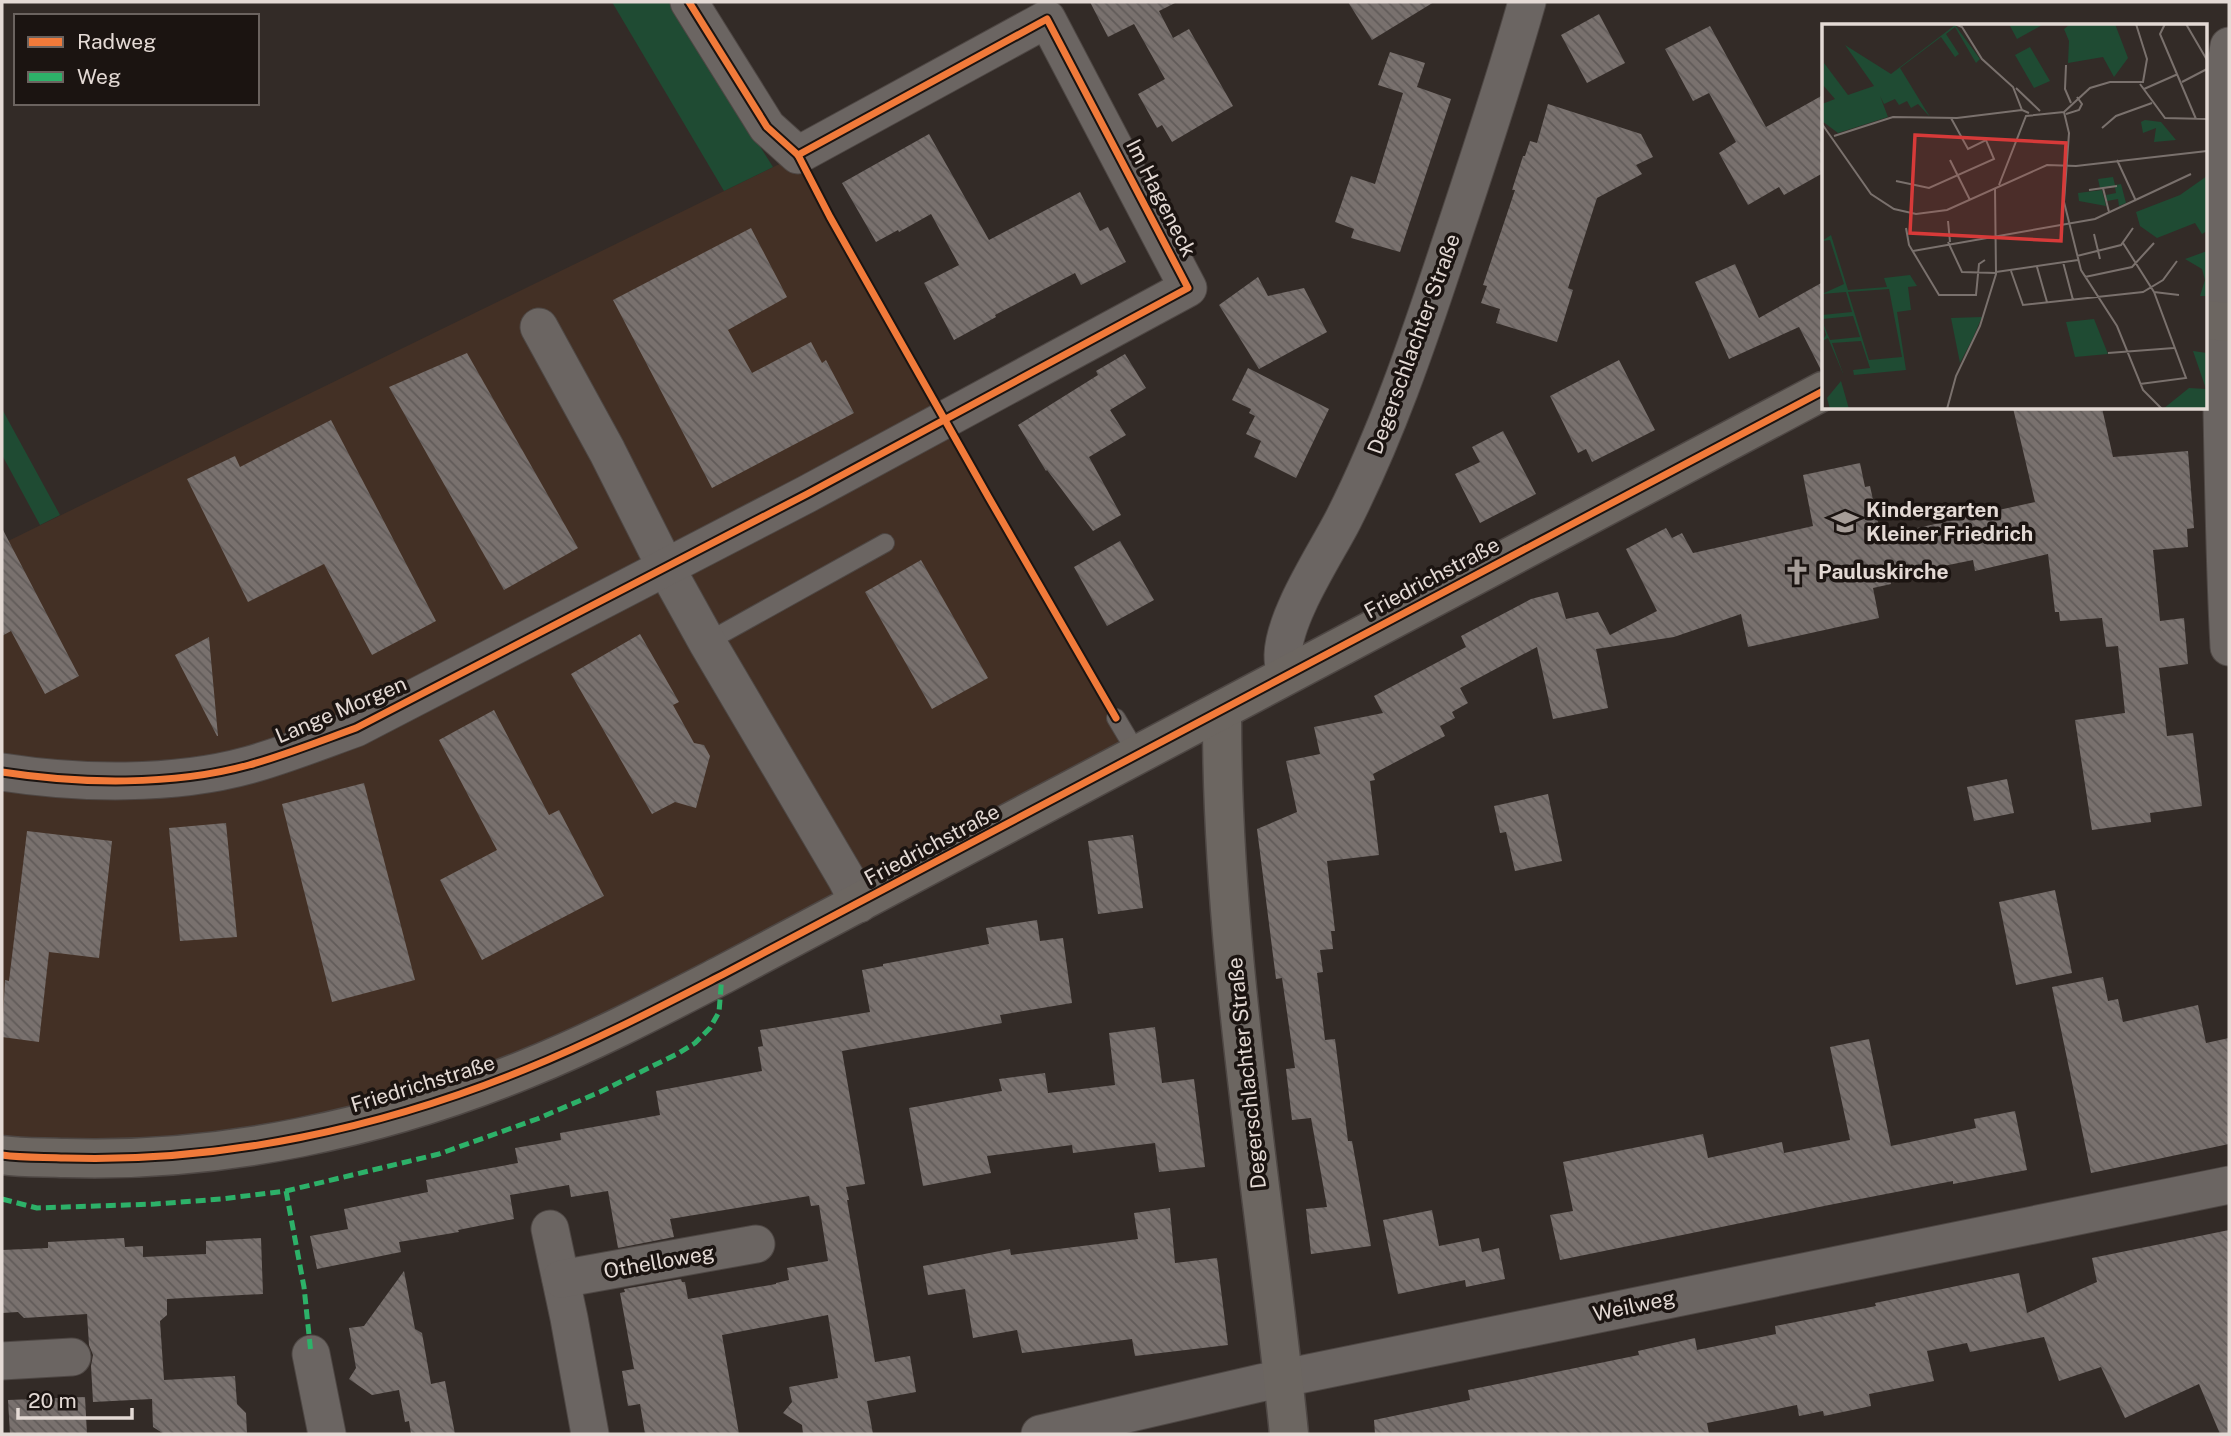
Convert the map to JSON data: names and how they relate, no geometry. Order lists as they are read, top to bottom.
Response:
{
  "streets": {
    "street": [
      "Im Hageneck",
      "Degerschlachter Straße",
      "Friedrichstraße",
      "Lange Morgen",
      "Othelloweg",
      "Weilweg"
    ]
  },
  "crossings": [
    ["Im Hageneck", "Lange Morgen"],
    ["Degerschlachter Straße", "Friedrichstraße"],
    ["Degerschlachter Straße", "Weilweg"]
  ],
  "places": {
    "school or university": ["Kindergarten Kleiner Friedrich"],
    "church": ["Pauluskirche"]
  },
  "legend": ["Radweg", "Weg"],
  "scale_bar": "20 m"
}
